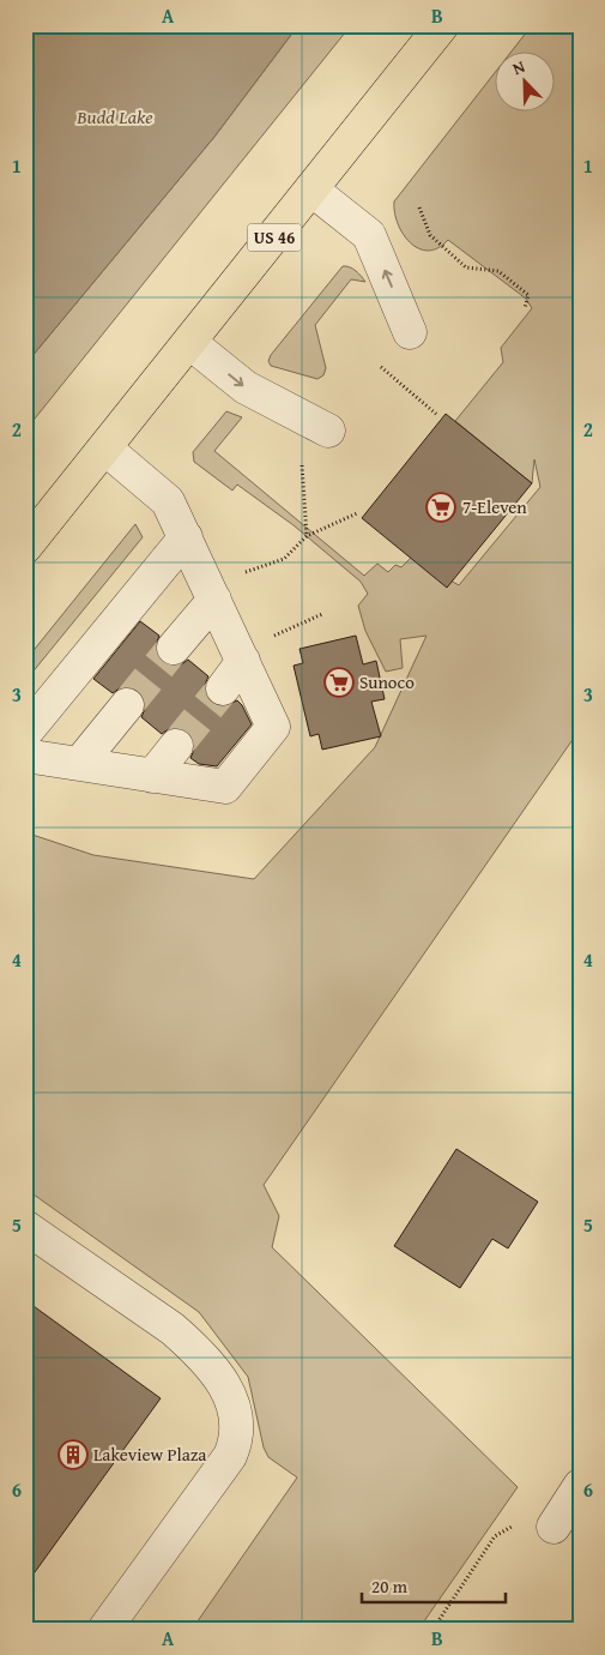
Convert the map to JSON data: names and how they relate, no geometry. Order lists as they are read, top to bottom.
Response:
{
  "streets": {
    "main road": ["US 46"]
  },
  "water": ["Budd Lake"],
  "places": {
    "supermarket": ["7-Eleven", "Sunoco"],
    "building": ["Lakeview Plaza"]
  },
  "scale_bar": "20 m",
  "north": "top left",
  "grid": {
    "columns": ["A", "B"],
    "rows": [
      "1",
      "2",
      "3",
      "4",
      "5",
      "6"
    ]
  }
}
